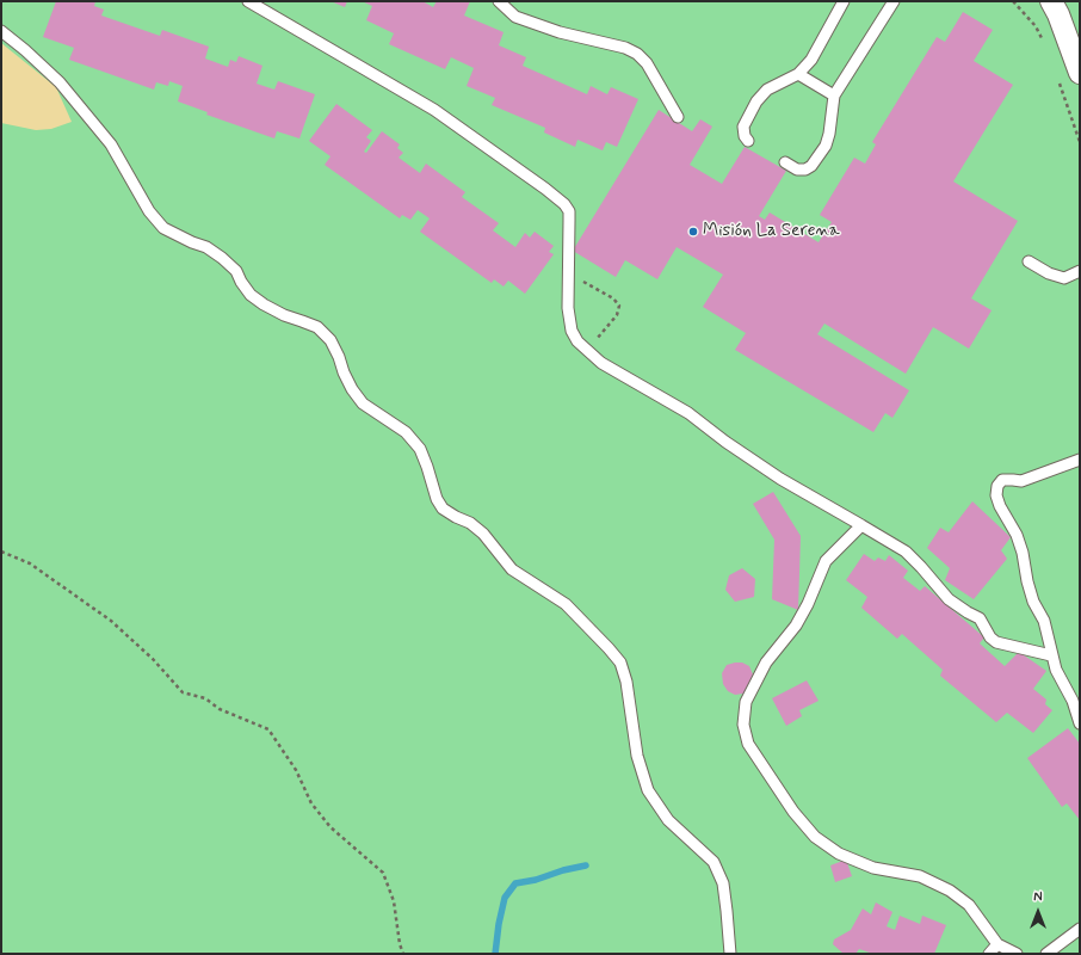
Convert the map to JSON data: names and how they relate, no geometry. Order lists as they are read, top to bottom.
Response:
{
  "places": ["Misión La Serena"],
  "north": "top"
}
